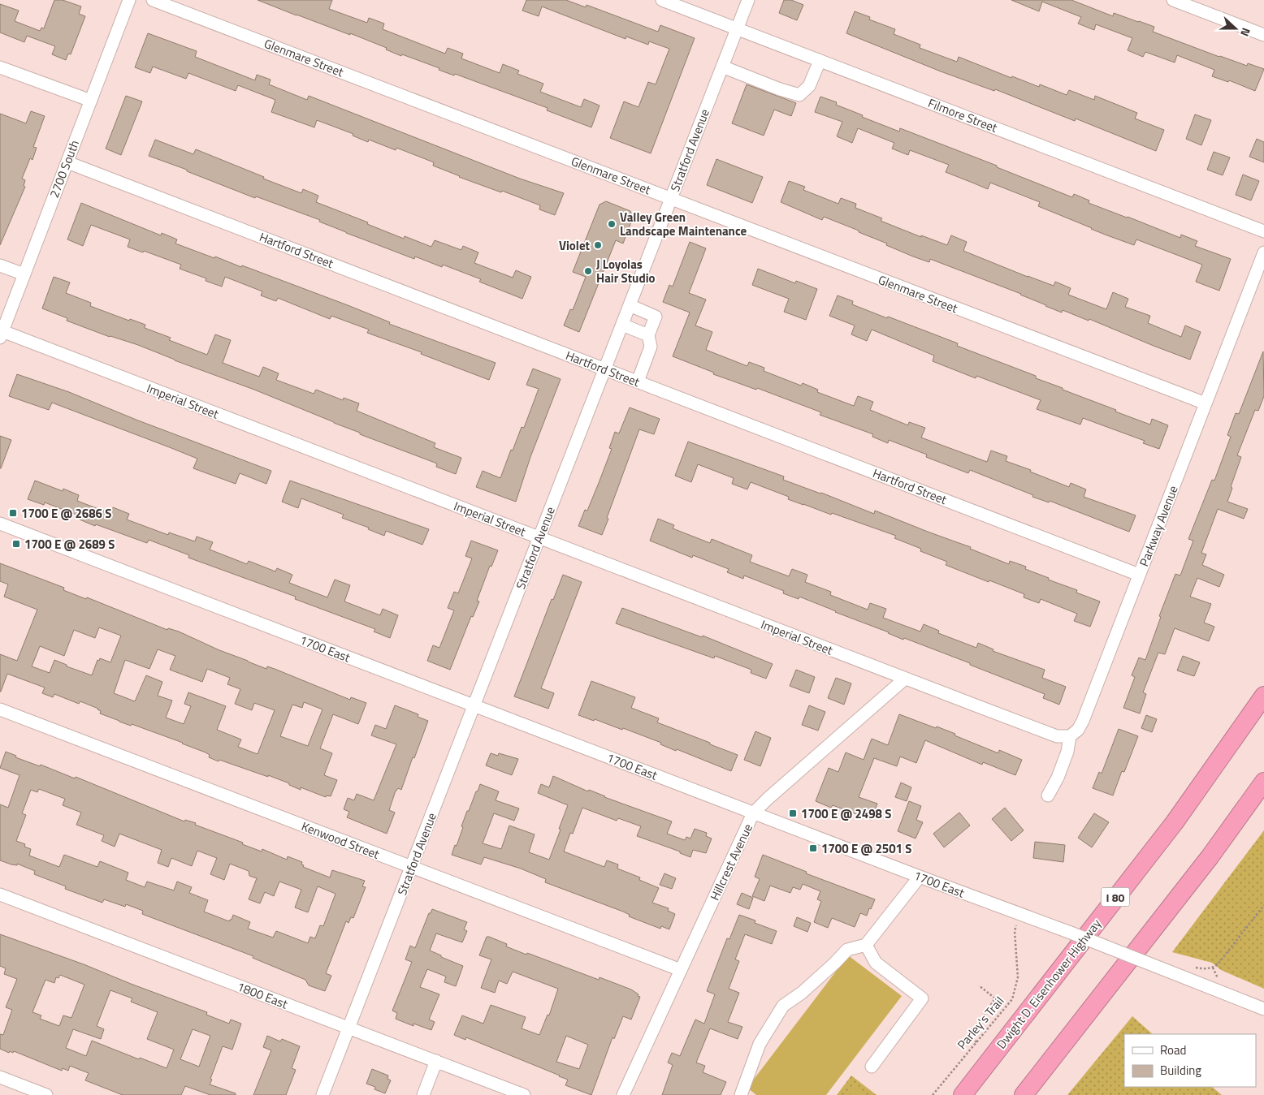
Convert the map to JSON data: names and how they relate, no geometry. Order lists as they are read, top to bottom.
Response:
{
  "streets": {
    "highway": ["I 80", "Dwight D. Eisenhower Highway"],
    "street": [
      "Glenmare Street",
      "Filmore Street",
      "Stratford Avenue",
      "2700 South",
      "Hartford Street",
      "Imperial Street",
      "Parkway Avenue",
      "1700 East",
      "Kenwood Street",
      "Hillcrest Avenue",
      "1800 East"
    ],
    "path": ["Parley's Trail"]
  },
  "crossings": [
    ["Glenmare Street", "Stratford Avenue"],
    ["Glenmare Street", "Parkway Avenue"],
    ["Filmore Street", "Stratford Avenue"],
    ["Stratford Avenue", "Hartford Street"],
    ["Stratford Avenue", "Imperial Street"],
    ["Stratford Avenue", "1700 East"],
    ["Stratford Avenue", "Kenwood Street"],
    ["Stratford Avenue", "1800 East"],
    ["2700 South", "Hartford Street"],
    ["2700 South", "Imperial Street"],
    ["Hartford Street", "Parkway Avenue"],
    ["Imperial Street", "Parkway Avenue"],
    ["Imperial Street", "Hillcrest Avenue"],
    ["1700 East", "Hillcrest Avenue"],
    ["Kenwood Street", "Hillcrest Avenue"]
  ],
  "places": {
    "other": ["Valley Green Landscape Maintenance", "Violet", "J Loyolas Hair Studio"],
    "transit": [
      "1700 E @ 2686 S",
      "1700 E @ 2689 S",
      "1700 E @ 2498 S",
      "1700 E @ 2501 S"
    ]
  },
  "legend": ["Road", "Building"],
  "north": "right"
}
